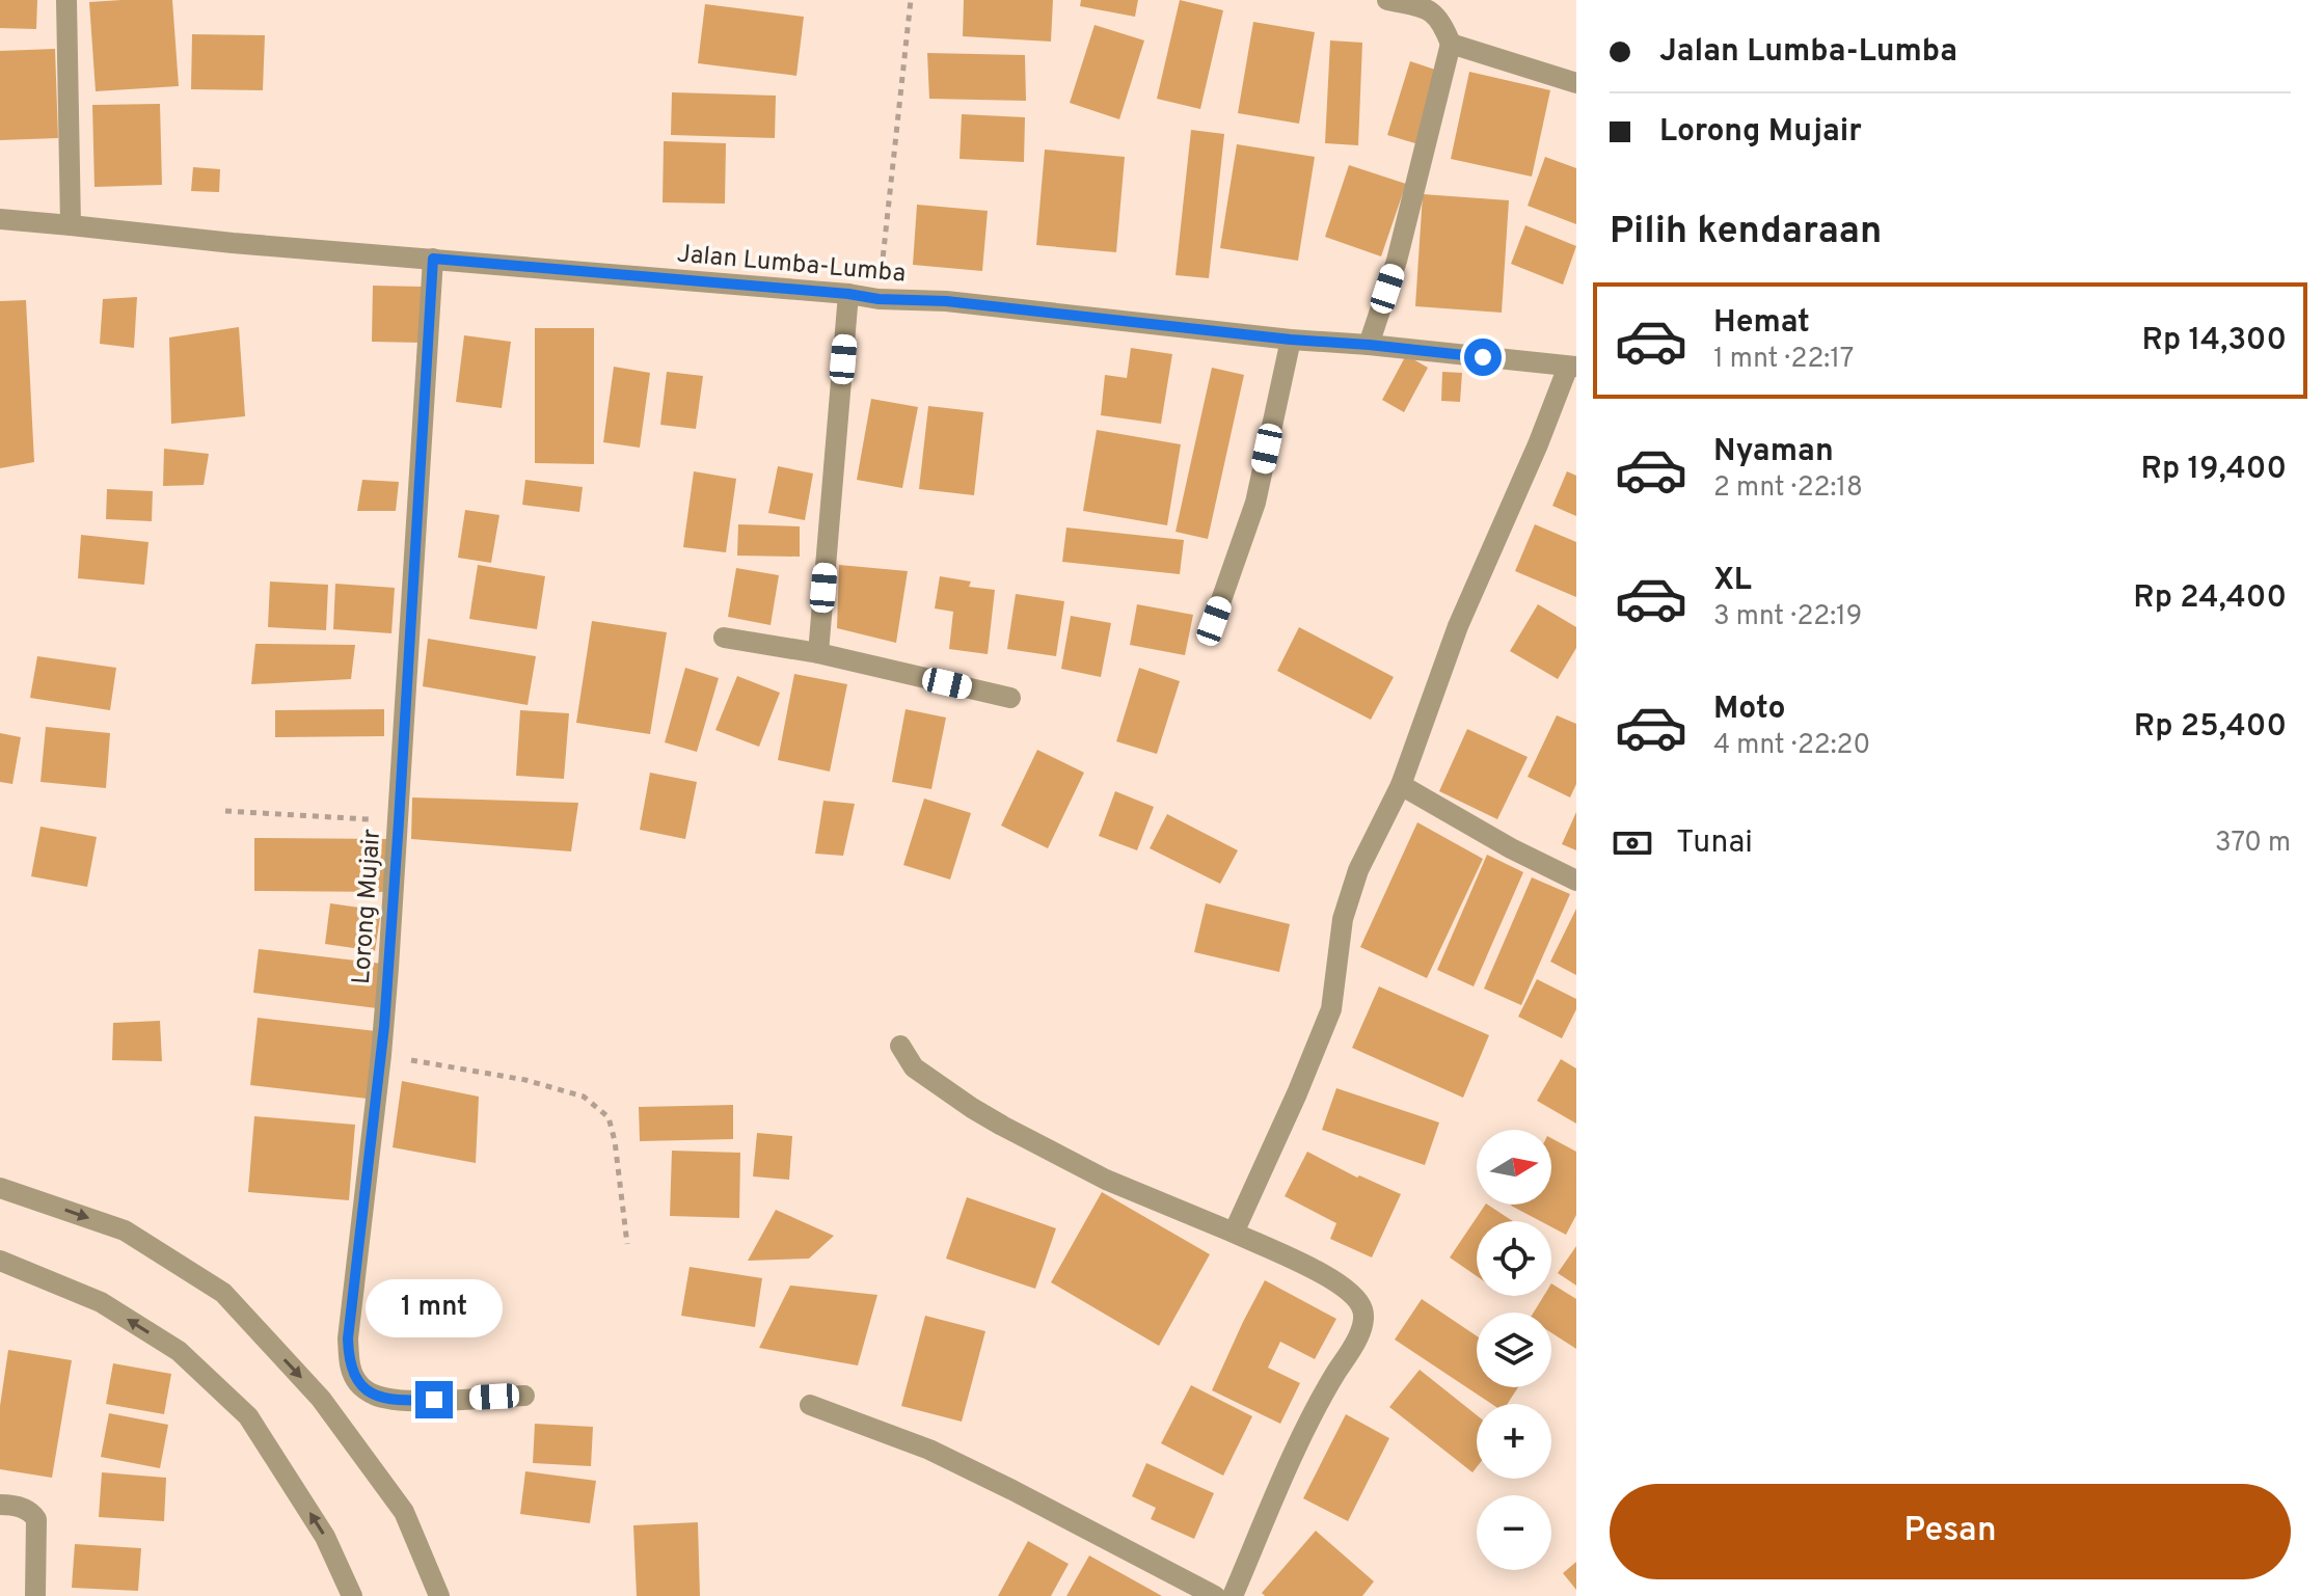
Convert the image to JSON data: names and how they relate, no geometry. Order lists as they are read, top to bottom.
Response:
{
  "streets": {
    "street": ["Jalan Lumba-Lumba", "Lorong Mujair"]
  },
  "crossings": [
    ["Jalan Lumba-Lumba", "Lorong Mujair"]
  ],
  "north": "right",
  "page": {
    "banner": ["Jalan Lumba-Lumba", "Lorong Mujair"],
    "heading": "Pilih kendaraan",
    "list": [
      {
        "name": "Hemat",
        "note": "1 mnt · 22:17",
        "value": "Rp 14,300"
      },
      {
        "name": "Nyaman",
        "note": "2 mnt · 22:18",
        "value": "Rp 19,400"
      },
      {
        "name": "XL",
        "note": "3 mnt · 22:19",
        "value": "Rp 24,400"
      },
      {
        "name": "Moto",
        "note": "4 mnt · 22:20",
        "value": "Rp 25,400"
      }
    ],
    "pay": ["Tunai", "370 m"],
    "map_buttons": ["+", "−"],
    "bubble": "1 mnt",
    "buttons": "Pesan"
  }
}
